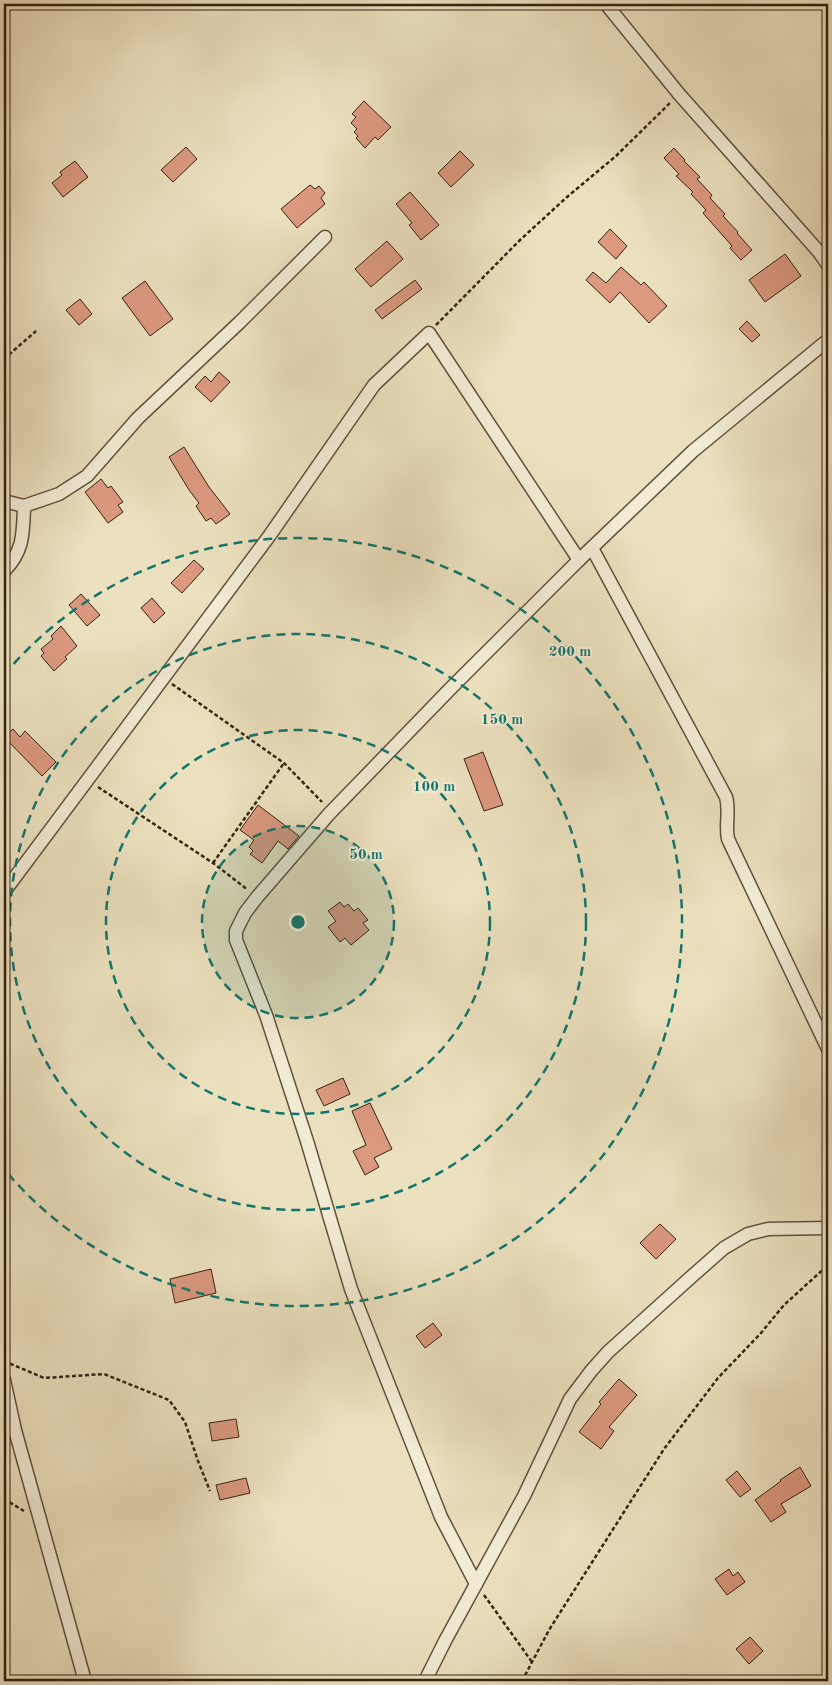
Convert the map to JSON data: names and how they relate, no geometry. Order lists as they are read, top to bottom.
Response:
{
  "rings": [
    "200 m",
    "150 m",
    "100 m",
    "50 m"
  ]
}
